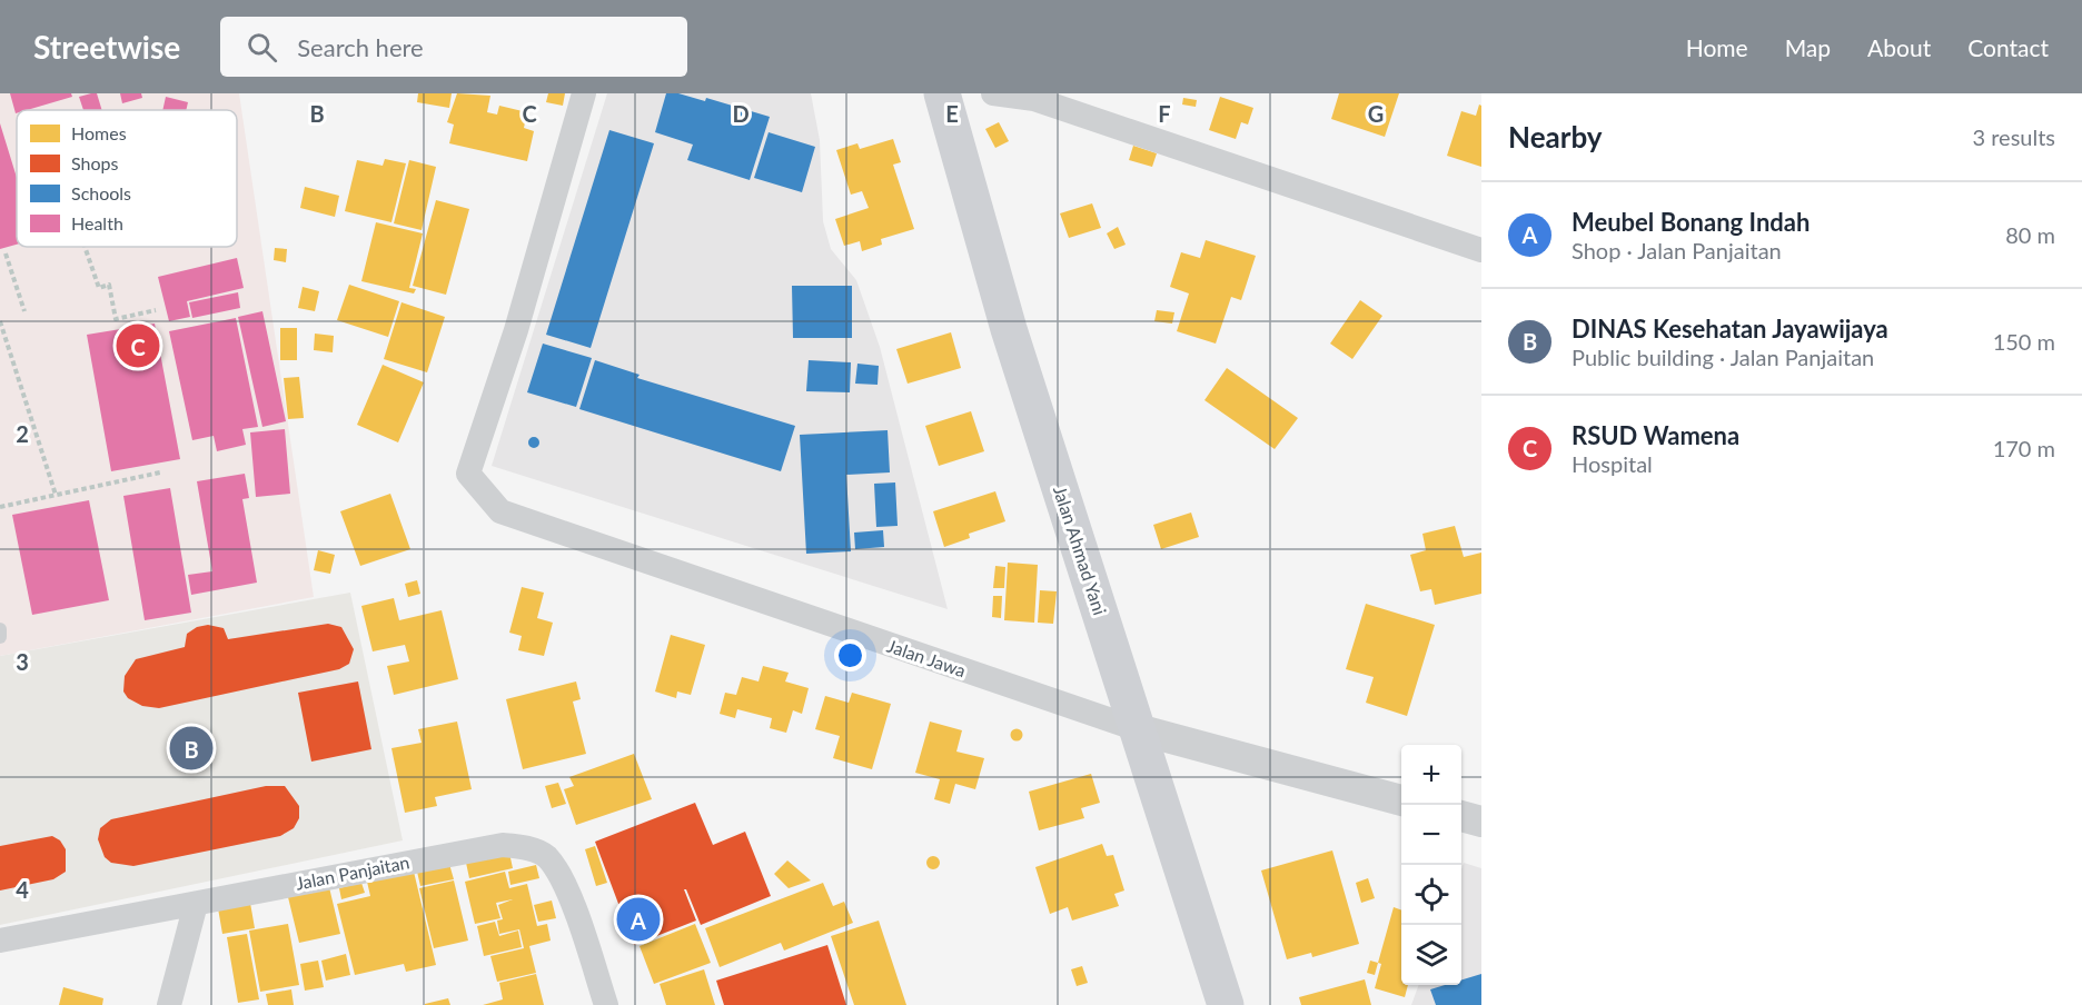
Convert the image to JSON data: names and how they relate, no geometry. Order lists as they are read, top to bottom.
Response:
{
  "streets": {
    "main road": ["Jalan Ahmad Yani"],
    "street": ["Jalan Jawa", "Jalan Panjaitan"]
  },
  "crossings": [
    ["Jalan Ahmad Yani", "Jalan Jawa"]
  ],
  "legend": [
    "Homes",
    "Shops",
    "Schools",
    "Health"
  ],
  "page": {
    "header": "Streetwise",
    "search": "Search here",
    "nav": [
      "Home",
      "Map",
      "About",
      "Contact"
    ],
    "heading": ["Nearby", "3 results"],
    "list": [
      {
        "mark": "A",
        "name": "Meubel Bonang Indah",
        "note": "Shop · Jalan Panjaitan",
        "value": "80 m"
      },
      {
        "mark": "B",
        "name": "DINAS Kesehatan Jayawijaya",
        "note": "Public building · Jalan Panjaitan",
        "value": "150 m"
      },
      {
        "mark": "C",
        "name": "RSUD Wamena",
        "note": "Hospital",
        "value": "170 m"
      }
    ],
    "pins": ["C", "B", "A"],
    "map_buttons": ["+", "−"]
  },
  "grid": {
    "columns": [
      "B",
      "C",
      "D",
      "E",
      "F",
      "G"
    ],
    "rows": ["2", "3", "4"]
  }
}
